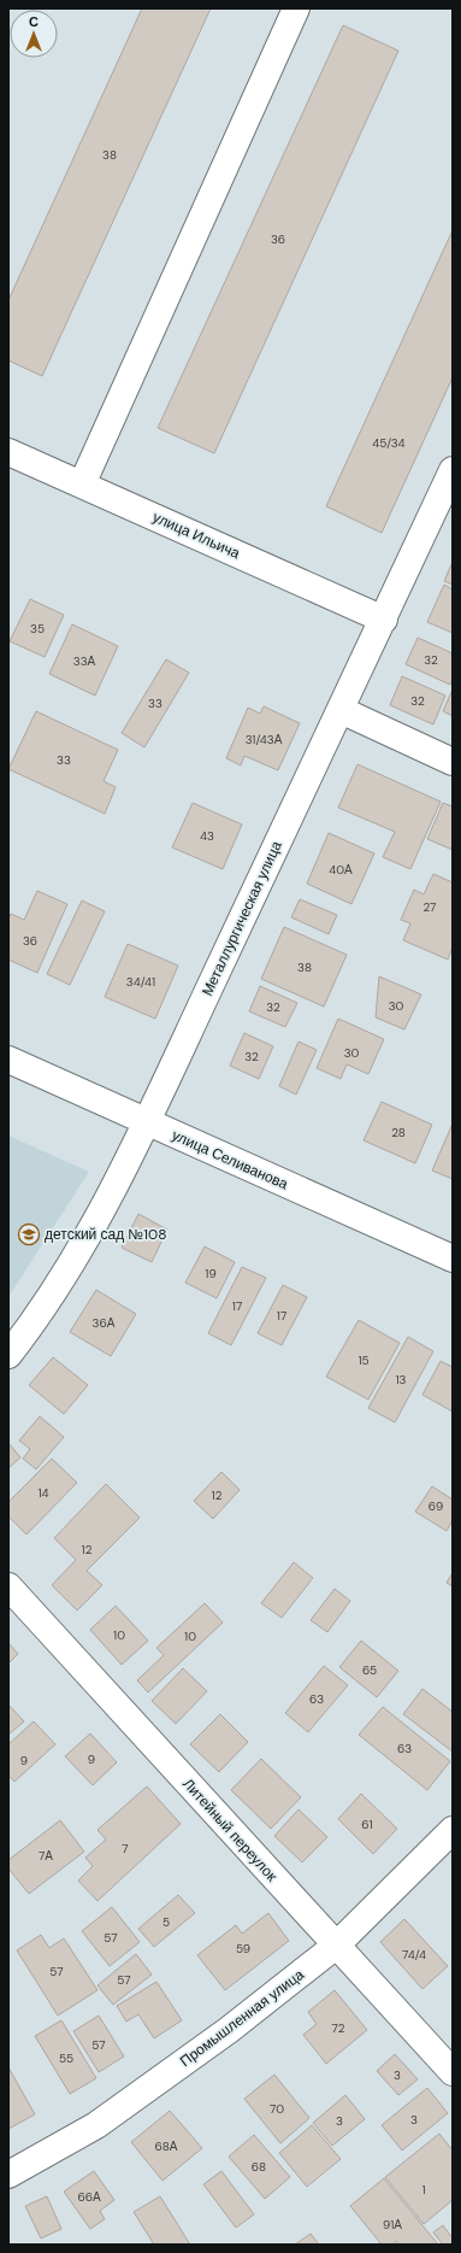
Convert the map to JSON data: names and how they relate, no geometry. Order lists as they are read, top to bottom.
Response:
{
  "streets": {
    "street": [
      "улица Ильича",
      "Металлургическая улица",
      "улица Селиванова",
      "Литейный переулок",
      "Промышленная улица"
    ]
  },
  "crossings": [
    ["улица Ильича", "Металлургическая улица"],
    ["Металлургическая улица", "улица Селиванова"],
    ["Литейный переулок", "Промышленная улица"]
  ],
  "places": {
    "school or university": ["детский сад №108"]
  },
  "house_numbers": [
    "38",
    "36",
    "45/34",
    "35",
    "32",
    "33А",
    "32",
    "33",
    "31/43А",
    "33",
    "43",
    "40А",
    "27",
    "36",
    "38",
    "34/41",
    "30",
    "32",
    "30",
    "32",
    "28",
    "19",
    "17",
    "17",
    "36А",
    "15",
    "13",
    "14",
    "12",
    "69",
    "12",
    "10",
    "10",
    "65",
    "63",
    "63",
    "9",
    "9",
    "61",
    "7",
    "7А",
    "5",
    "57",
    "59",
    "74/4",
    "57",
    "57",
    "72",
    "57",
    "55",
    "3",
    "70",
    "3",
    "3",
    "68А",
    "68",
    "1",
    "66А",
    "91А"
  ],
  "north": "top"
}
